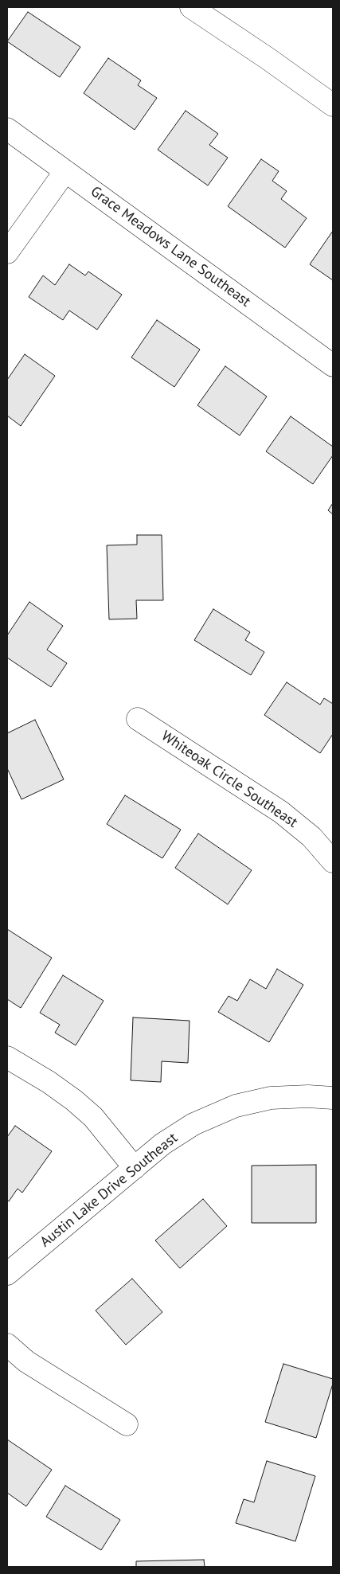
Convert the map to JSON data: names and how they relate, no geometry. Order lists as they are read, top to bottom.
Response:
{
  "streets": {
    "street": ["Grace Meadows Lane Southeast", "Whiteoak Circle Southeast", "Austin Lake Drive Southeast"]
  }
}
